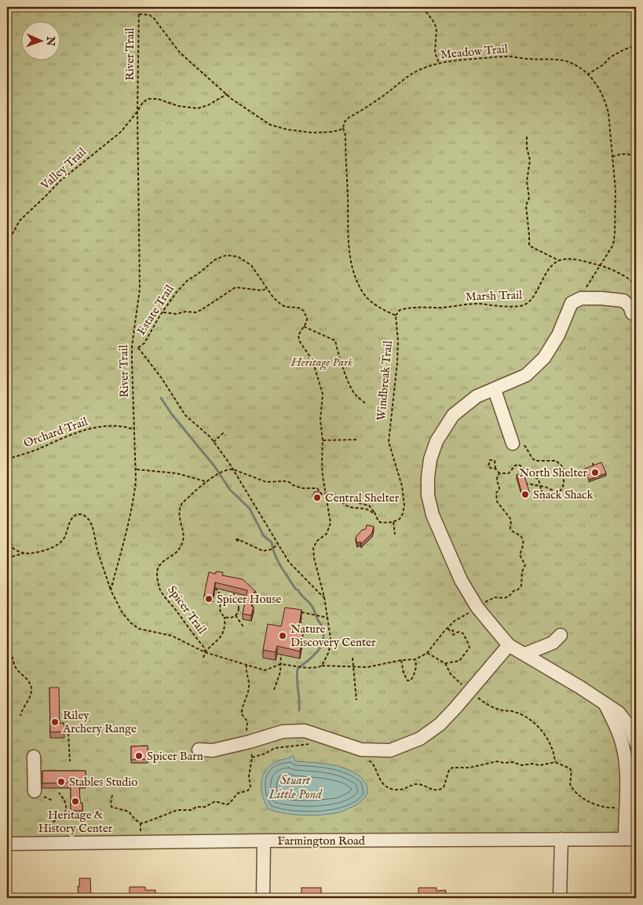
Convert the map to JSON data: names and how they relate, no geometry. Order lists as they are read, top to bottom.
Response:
{
  "streets": {
    "street": ["Farmington Road"],
    "path": [
      "Meadow Trail",
      "River Trail",
      "Valley Trail",
      "Marsh Trail",
      "Estate Trail",
      "Windbreak Trail",
      "Orchard Trail",
      "Spicer Trail"
    ]
  },
  "crossings": [
    ["River Trail", "Valley Trail"],
    ["River Trail", "Orchard Trail"],
    ["Marsh Trail", "Windbreak Trail"],
    ["Estate Trail", "Spicer Trail"]
  ],
  "water": ["Stuart Little Pond"],
  "parks": ["Heritage Park"],
  "places": [
    "North Shelter",
    "Snack Shack",
    "Central Shelter",
    "Spicer House",
    "Nature Discovery Center",
    "Riley Archery Range",
    "Spicer Barn",
    "Stables Studio",
    "Heritage & History Center"
  ],
  "north": "right"
}
